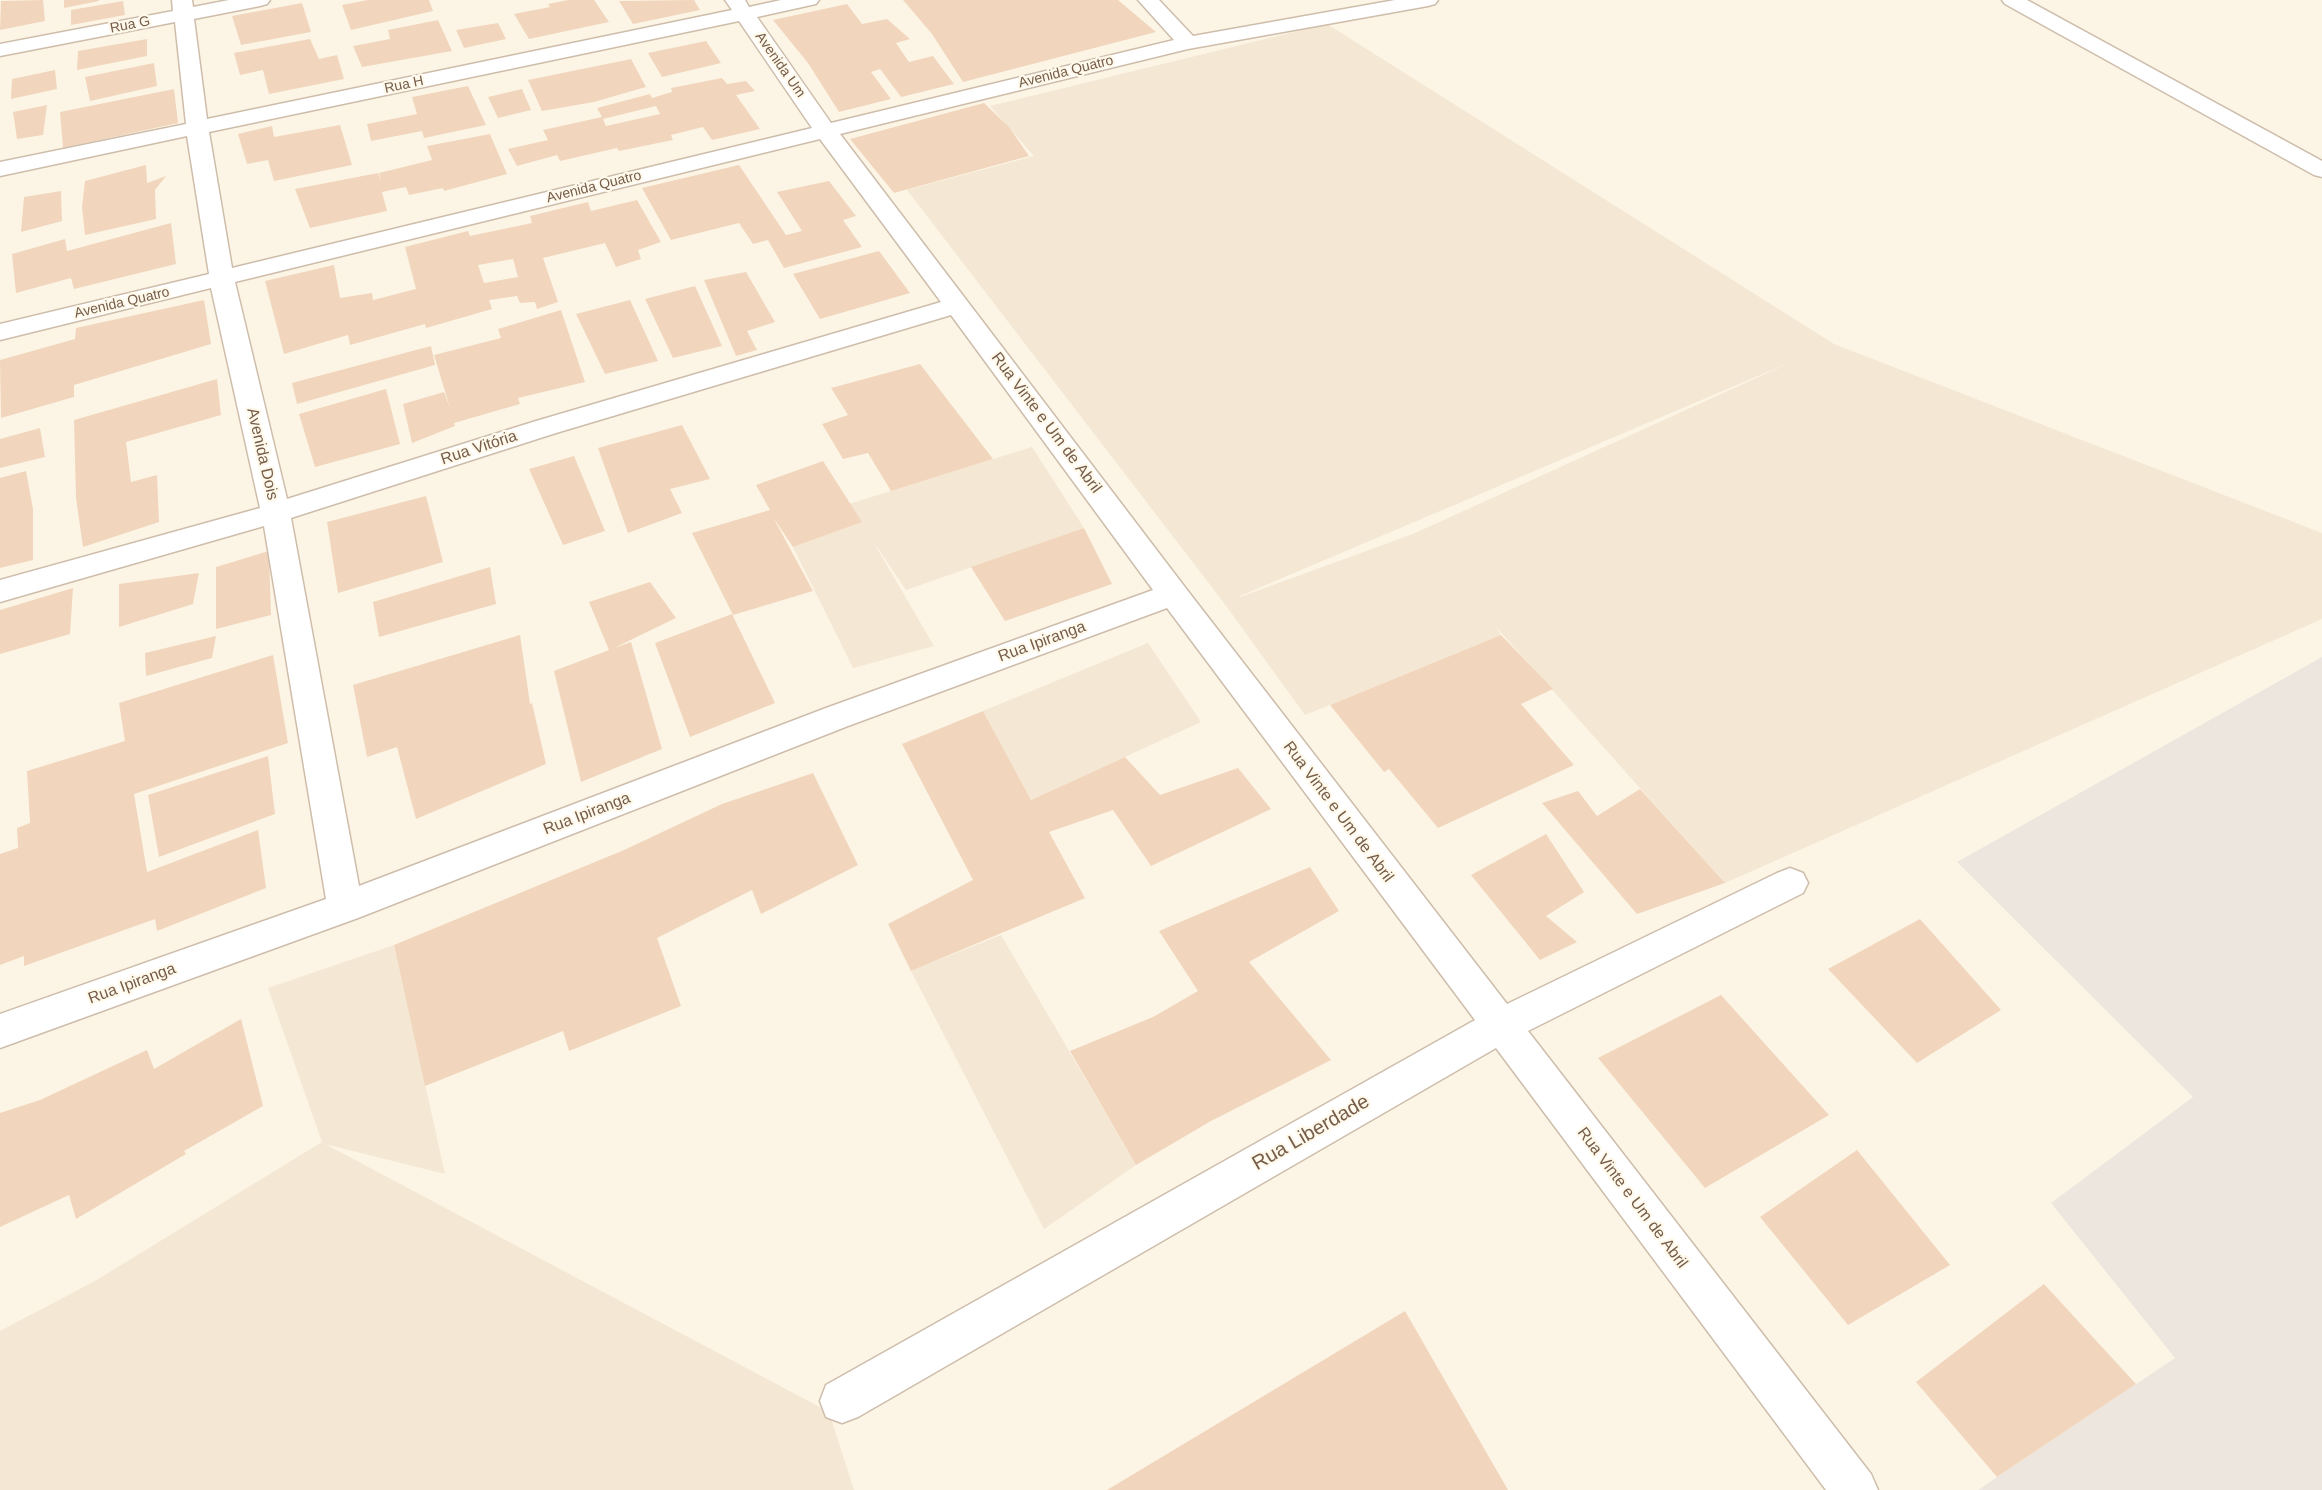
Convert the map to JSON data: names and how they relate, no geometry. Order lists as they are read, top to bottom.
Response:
{
  "streets": {
    "street": [
      "Rua G",
      "Avenida Um",
      "Avenida Quatro",
      "Rua H",
      "Rua Vinte e Um de Abril",
      "Rua Vitória",
      "Avenida Dois",
      "Rua Ipiranga",
      "Rua Liberdade"
    ]
  },
  "crossings": [
    ["Rua G", "Avenida Dois"],
    ["Avenida Um", "Avenida Quatro"],
    ["Avenida Um", "Rua H"],
    ["Avenida Um", "Rua Vinte e Um de Abril"],
    ["Avenida Quatro", "Rua Vinte e Um de Abril"],
    ["Avenida Quatro", "Avenida Dois"],
    ["Rua H", "Avenida Dois"],
    ["Rua Vinte e Um de Abril", "Rua Vitória"],
    ["Rua Vinte e Um de Abril", "Rua Ipiranga"],
    ["Rua Vinte e Um de Abril", "Rua Liberdade"],
    ["Rua Vitória", "Avenida Dois"],
    ["Avenida Dois", "Rua Ipiranga"]
  ]
}
